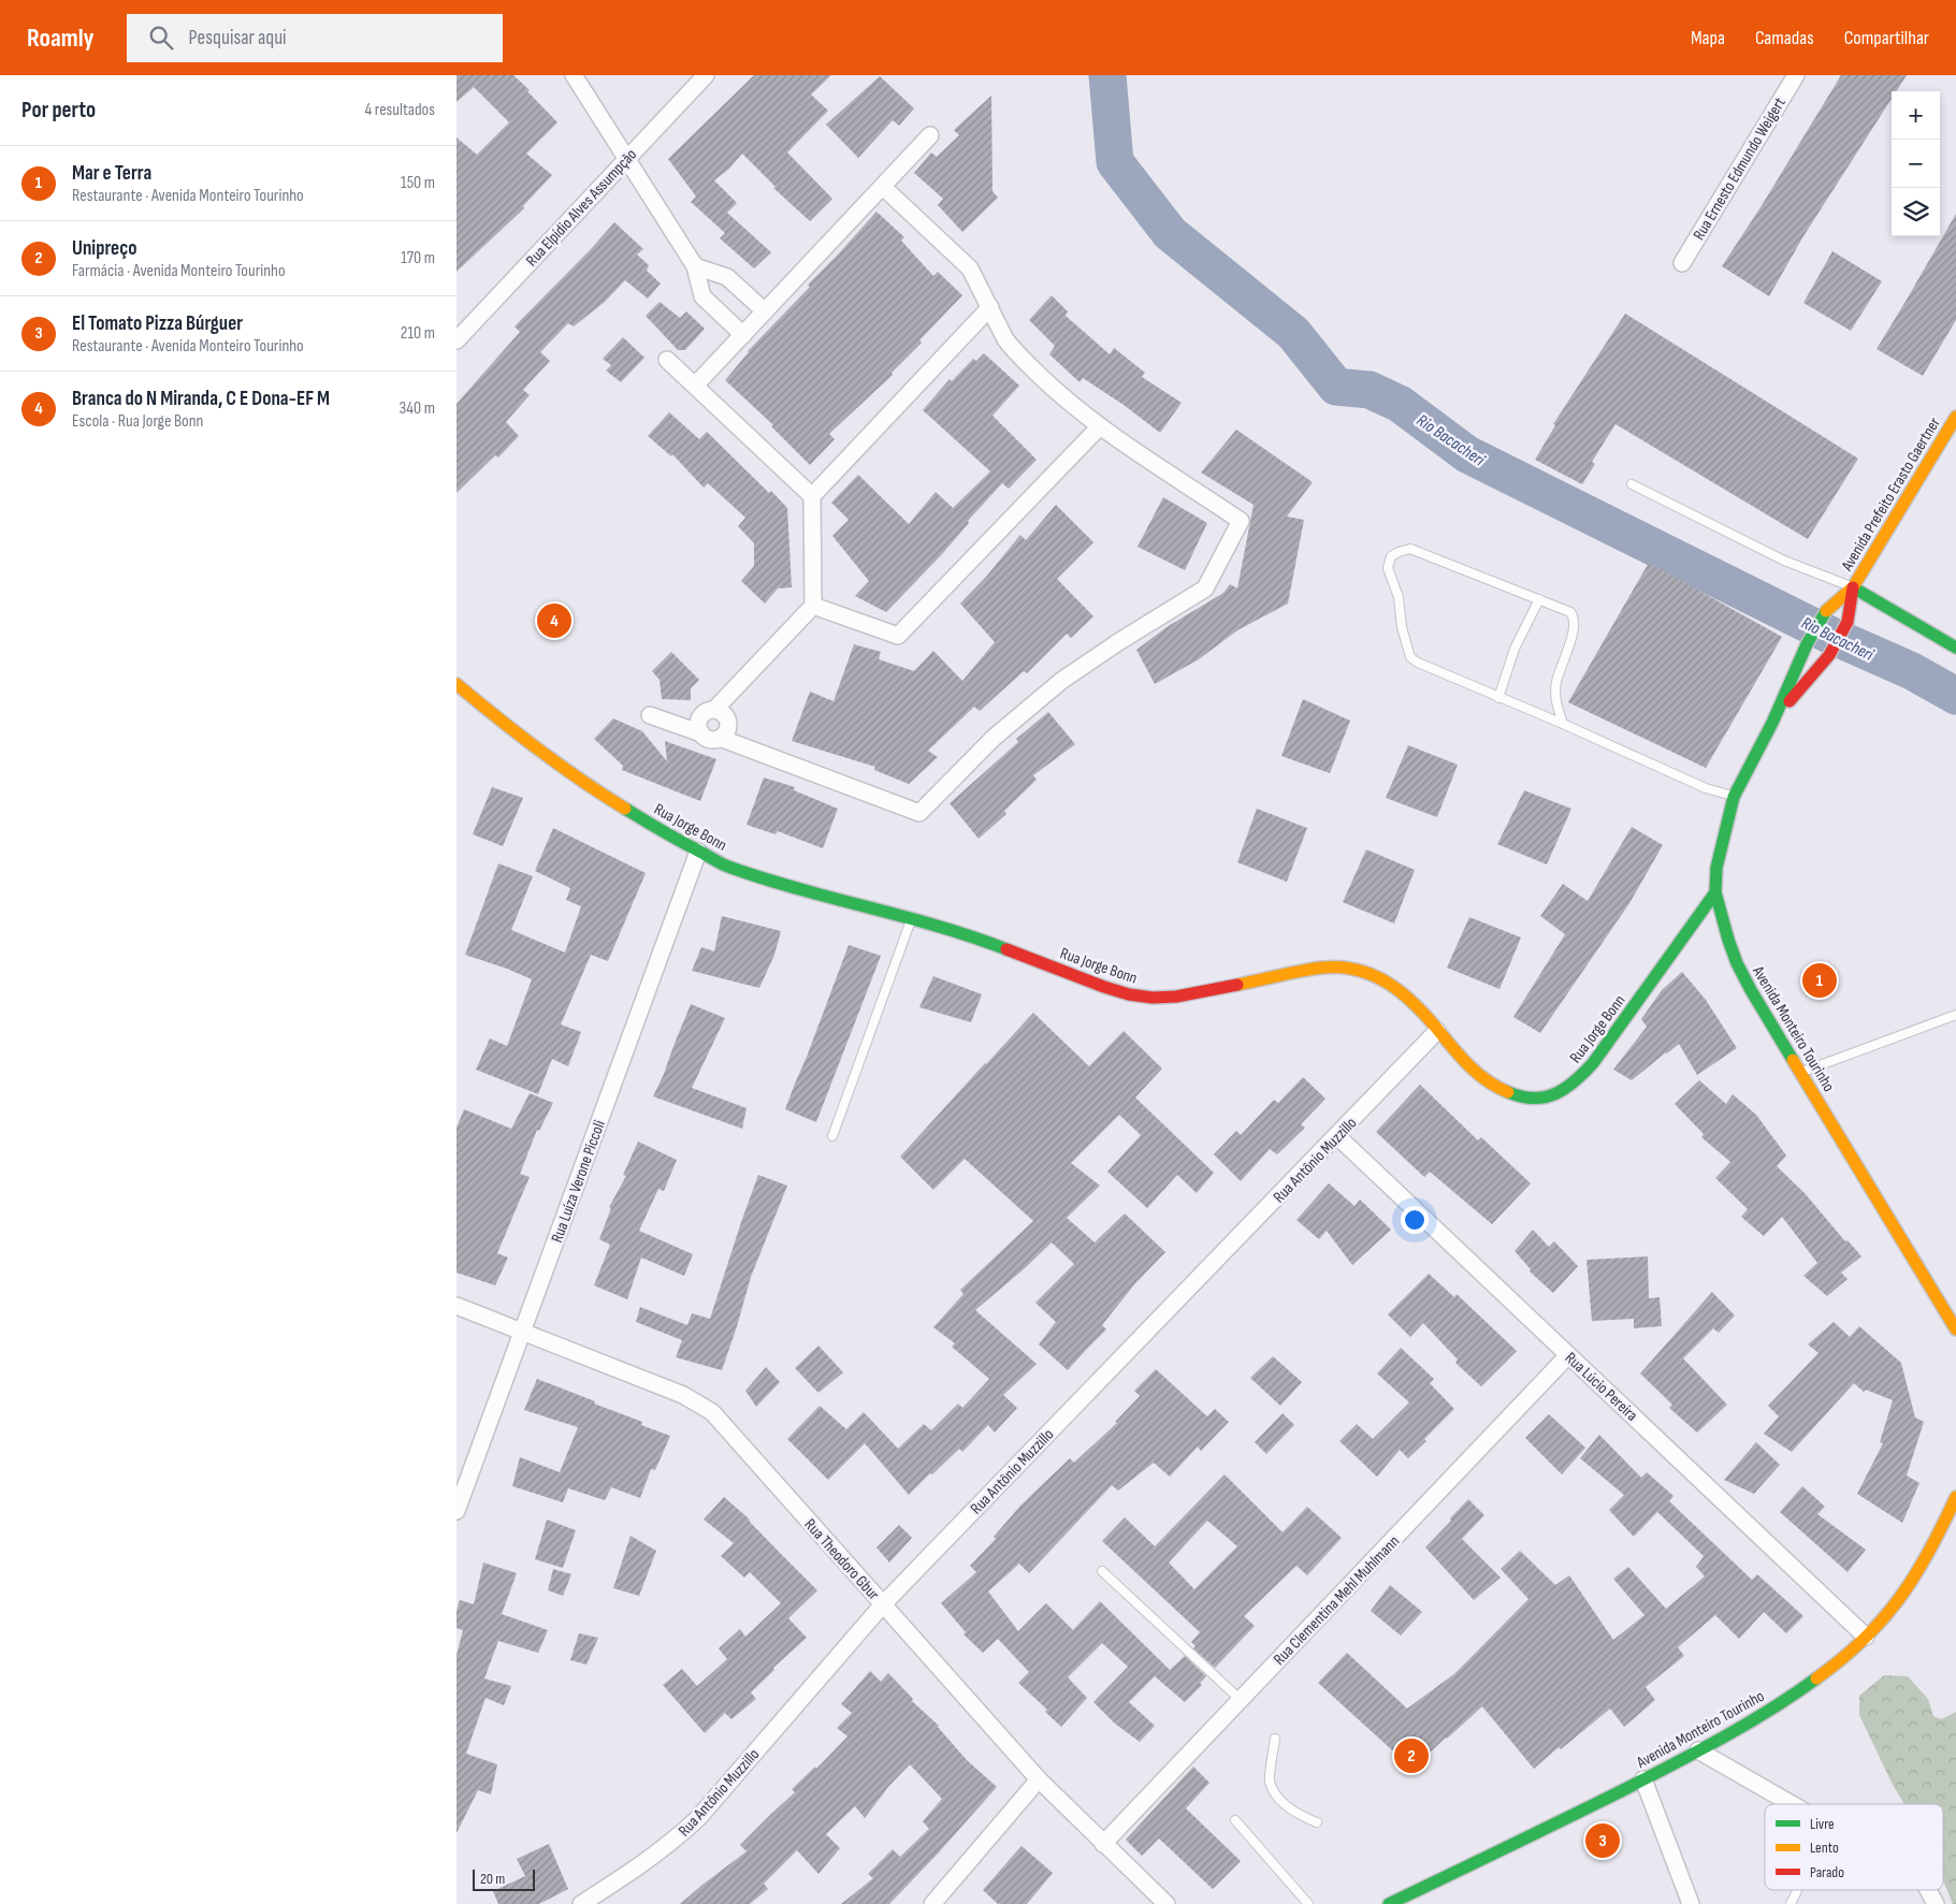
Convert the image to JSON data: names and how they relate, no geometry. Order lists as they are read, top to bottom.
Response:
{
  "streets": {
    "main road": ["Avenida Prefeito Erasto Gaertner", "Rua Jorge Bonn", "Avenida Monteiro Tourinho"],
    "street": [
      "Rua Ernesto Edmundo Weigert",
      "Rua Elpídio Alves Assumpção",
      "Rua Antônio Muzzillo",
      "Rua Luíza Verone Piccoli",
      "Rua Lúcio Pereira",
      "Rua Theodoro Gbur",
      "Rua Clementina Mehl Muhlmann"
    ]
  },
  "crossings": [
    ["Avenida Prefeito Erasto Gaertner", "Avenida Monteiro Tourinho"],
    ["Rua Jorge Bonn", "Avenida Monteiro Tourinho"],
    ["Rua Jorge Bonn", "Rua Antônio Muzzillo"],
    ["Rua Jorge Bonn", "Rua Luíza Verone Piccoli"],
    ["Avenida Monteiro Tourinho", "Rua Lúcio Pereira"],
    ["Rua Antônio Muzzillo", "Rua Lúcio Pereira"],
    ["Rua Antônio Muzzillo", "Rua Theodoro Gbur"],
    ["Rua Luíza Verone Piccoli", "Rua Theodoro Gbur"],
    ["Rua Lúcio Pereira", "Rua Clementina Mehl Muhlmann"],
    ["Rua Theodoro Gbur", "Rua Clementina Mehl Muhlmann"]
  ],
  "water": ["Rio Bacacheri"],
  "legend": ["Livre", "Lento", "Parado"],
  "scale_bar": "20 m",
  "page": {
    "header": "Roamly",
    "search": "Pesquisar aqui",
    "nav": ["Mapa", "Camadas", "Compartilhar"],
    "heading": ["Por perto", "4 resultados"],
    "map_buttons": ["+", "−"],
    "list": [
      {
        "mark": "1",
        "name": "Mar e Terra",
        "note": "Restaurante · Avenida Monteiro Tourinho",
        "value": "150 m"
      },
      {
        "mark": "2",
        "name": "Unipreço",
        "note": "Farmácia · Avenida Monteiro Tourinho",
        "value": "170 m"
      },
      {
        "mark": "3",
        "name": "El Tomato Pizza Búrguer",
        "note": "Restaurante · Avenida Monteiro Tourinho",
        "value": "210 m"
      },
      {
        "mark": "4",
        "name": "Branca do N Miranda, C E Dona-EF M",
        "note": "Escola · Rua Jorge Bonn",
        "value": "340 m"
      }
    ],
    "pins": [
      "4",
      "1",
      "2",
      "3"
    ],
    "scale": "20 m"
  }
}
